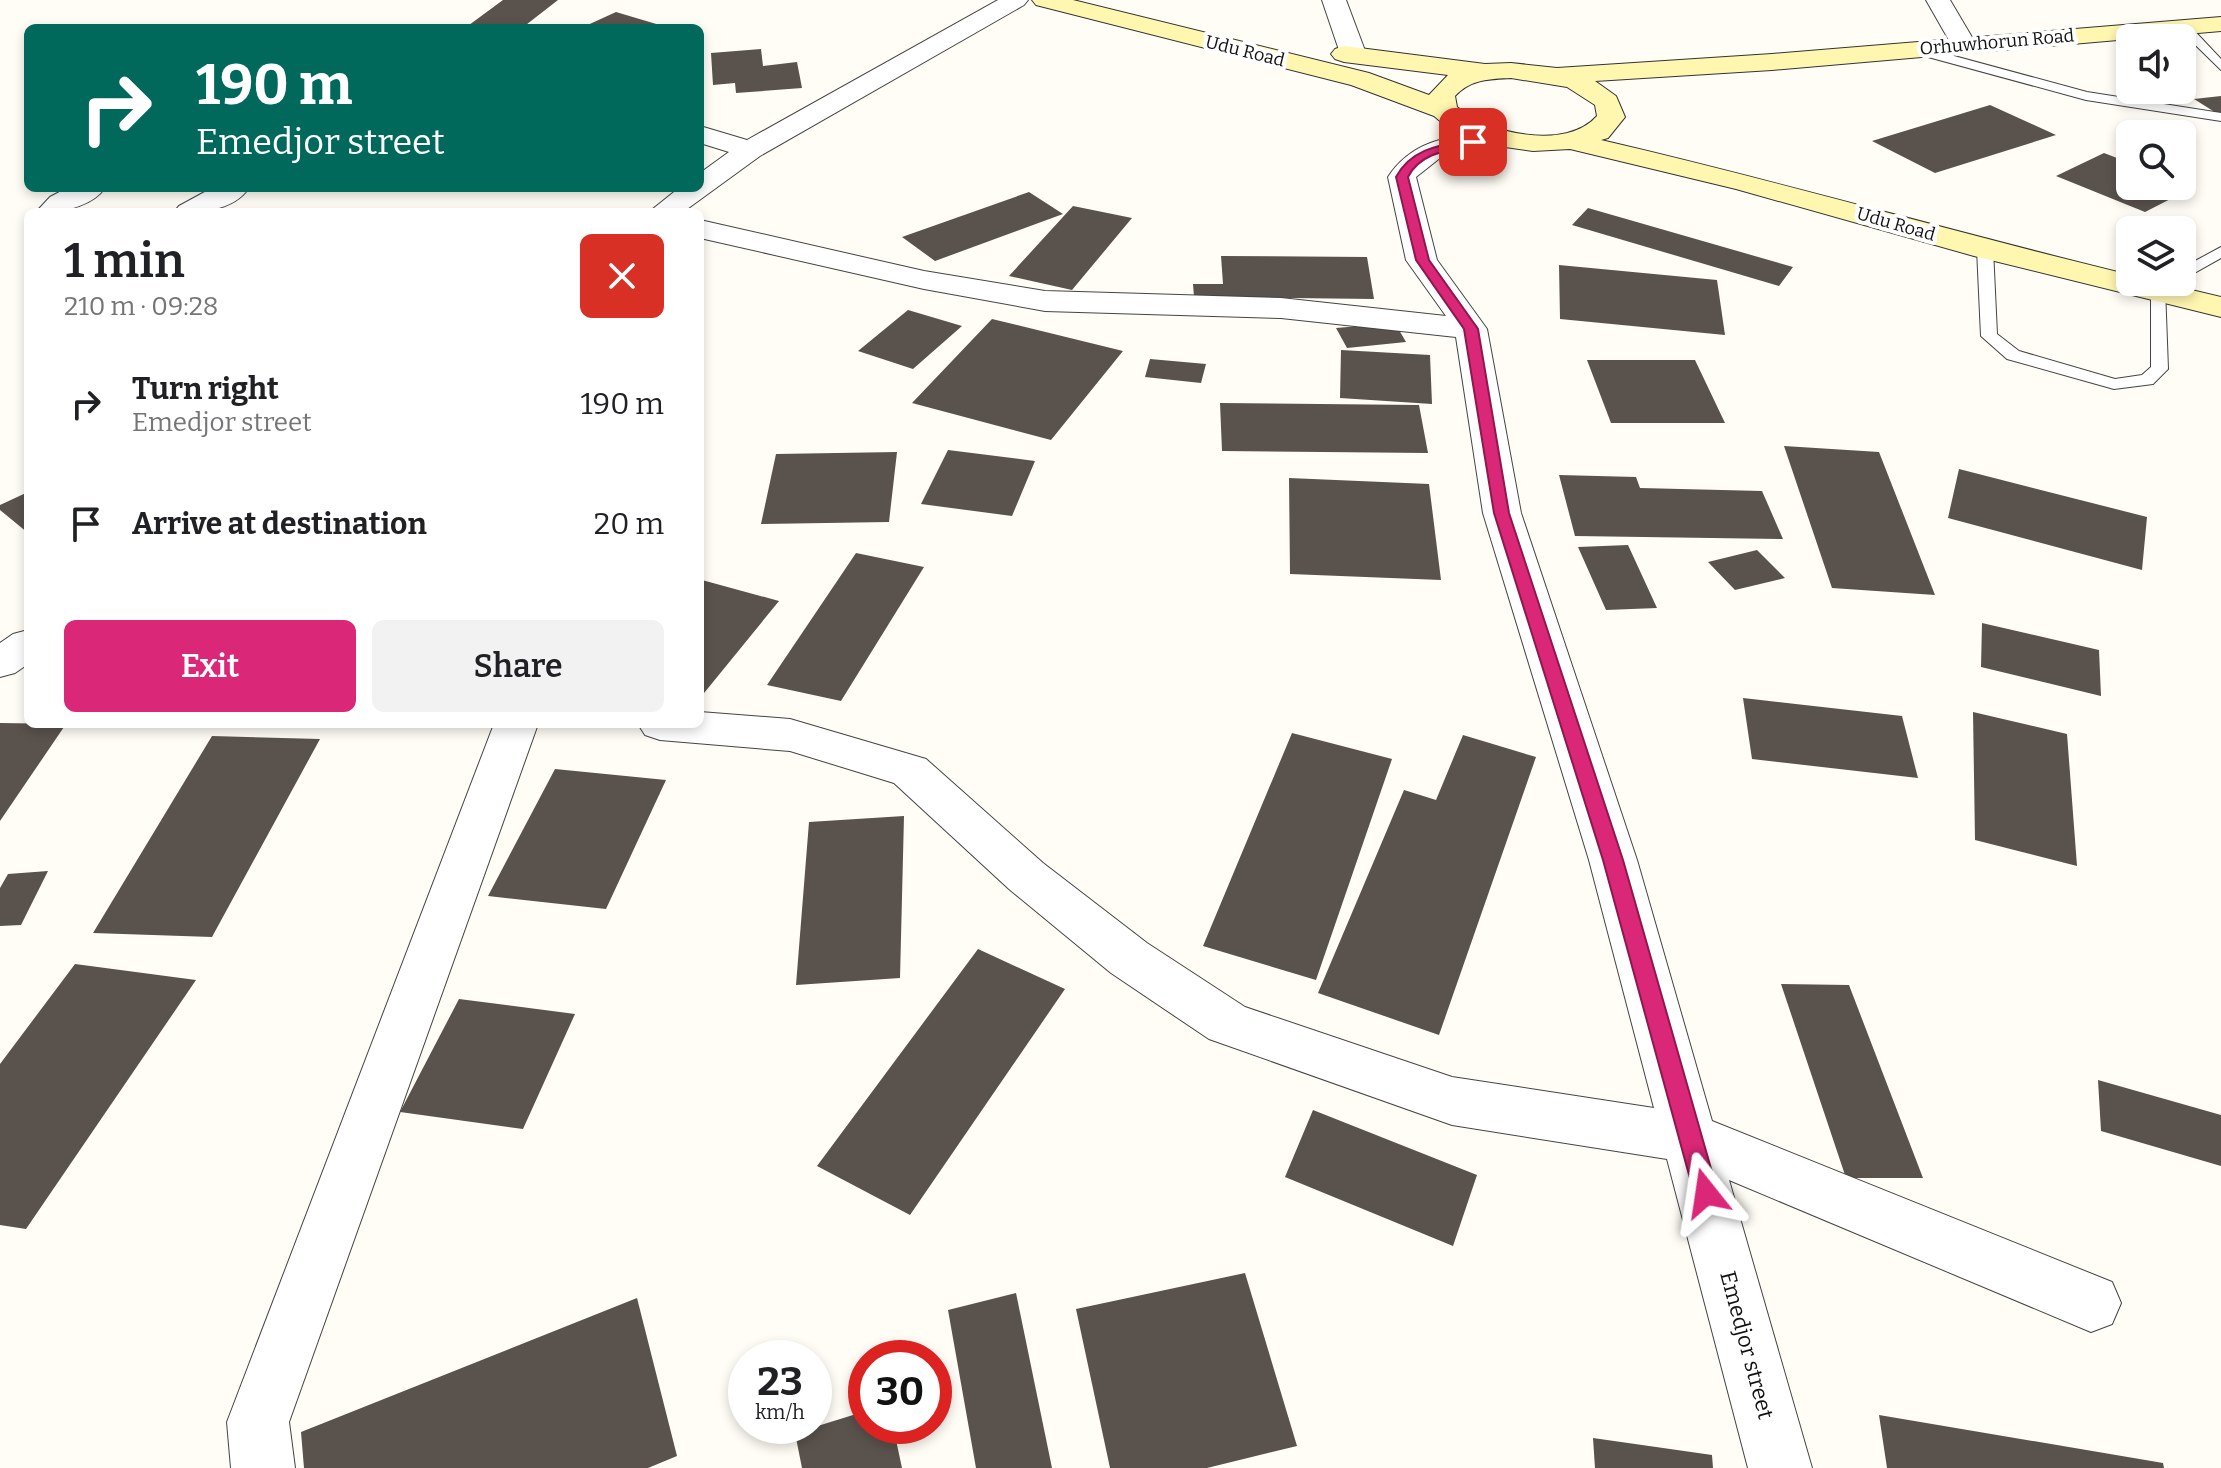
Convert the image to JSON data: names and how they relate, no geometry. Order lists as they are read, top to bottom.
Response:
{
  "streets": {
    "main road": ["Orhuwhorun Road", "Udu Road"],
    "street": ["Emedjor street"]
  },
  "crossings": [
    ["Orhuwhorun Road", "Udu Road"],
    ["Udu Road", "Emedjor street"]
  ],
  "page": {
    "turn": ["190 m", "Emedjor street"],
    "heading": ["1 min", "210 m · 09:28"],
    "list": [
      {
        "name": "Turn right",
        "note": "Emedjor street",
        "value": "190 m"
      },
      {
        "name": "Arrive at destination",
        "value": "20 m"
      }
    ],
    "buttons": ["Exit", "Share"],
    "speed": "23 km/h",
    "limit": "30"
  }
}
